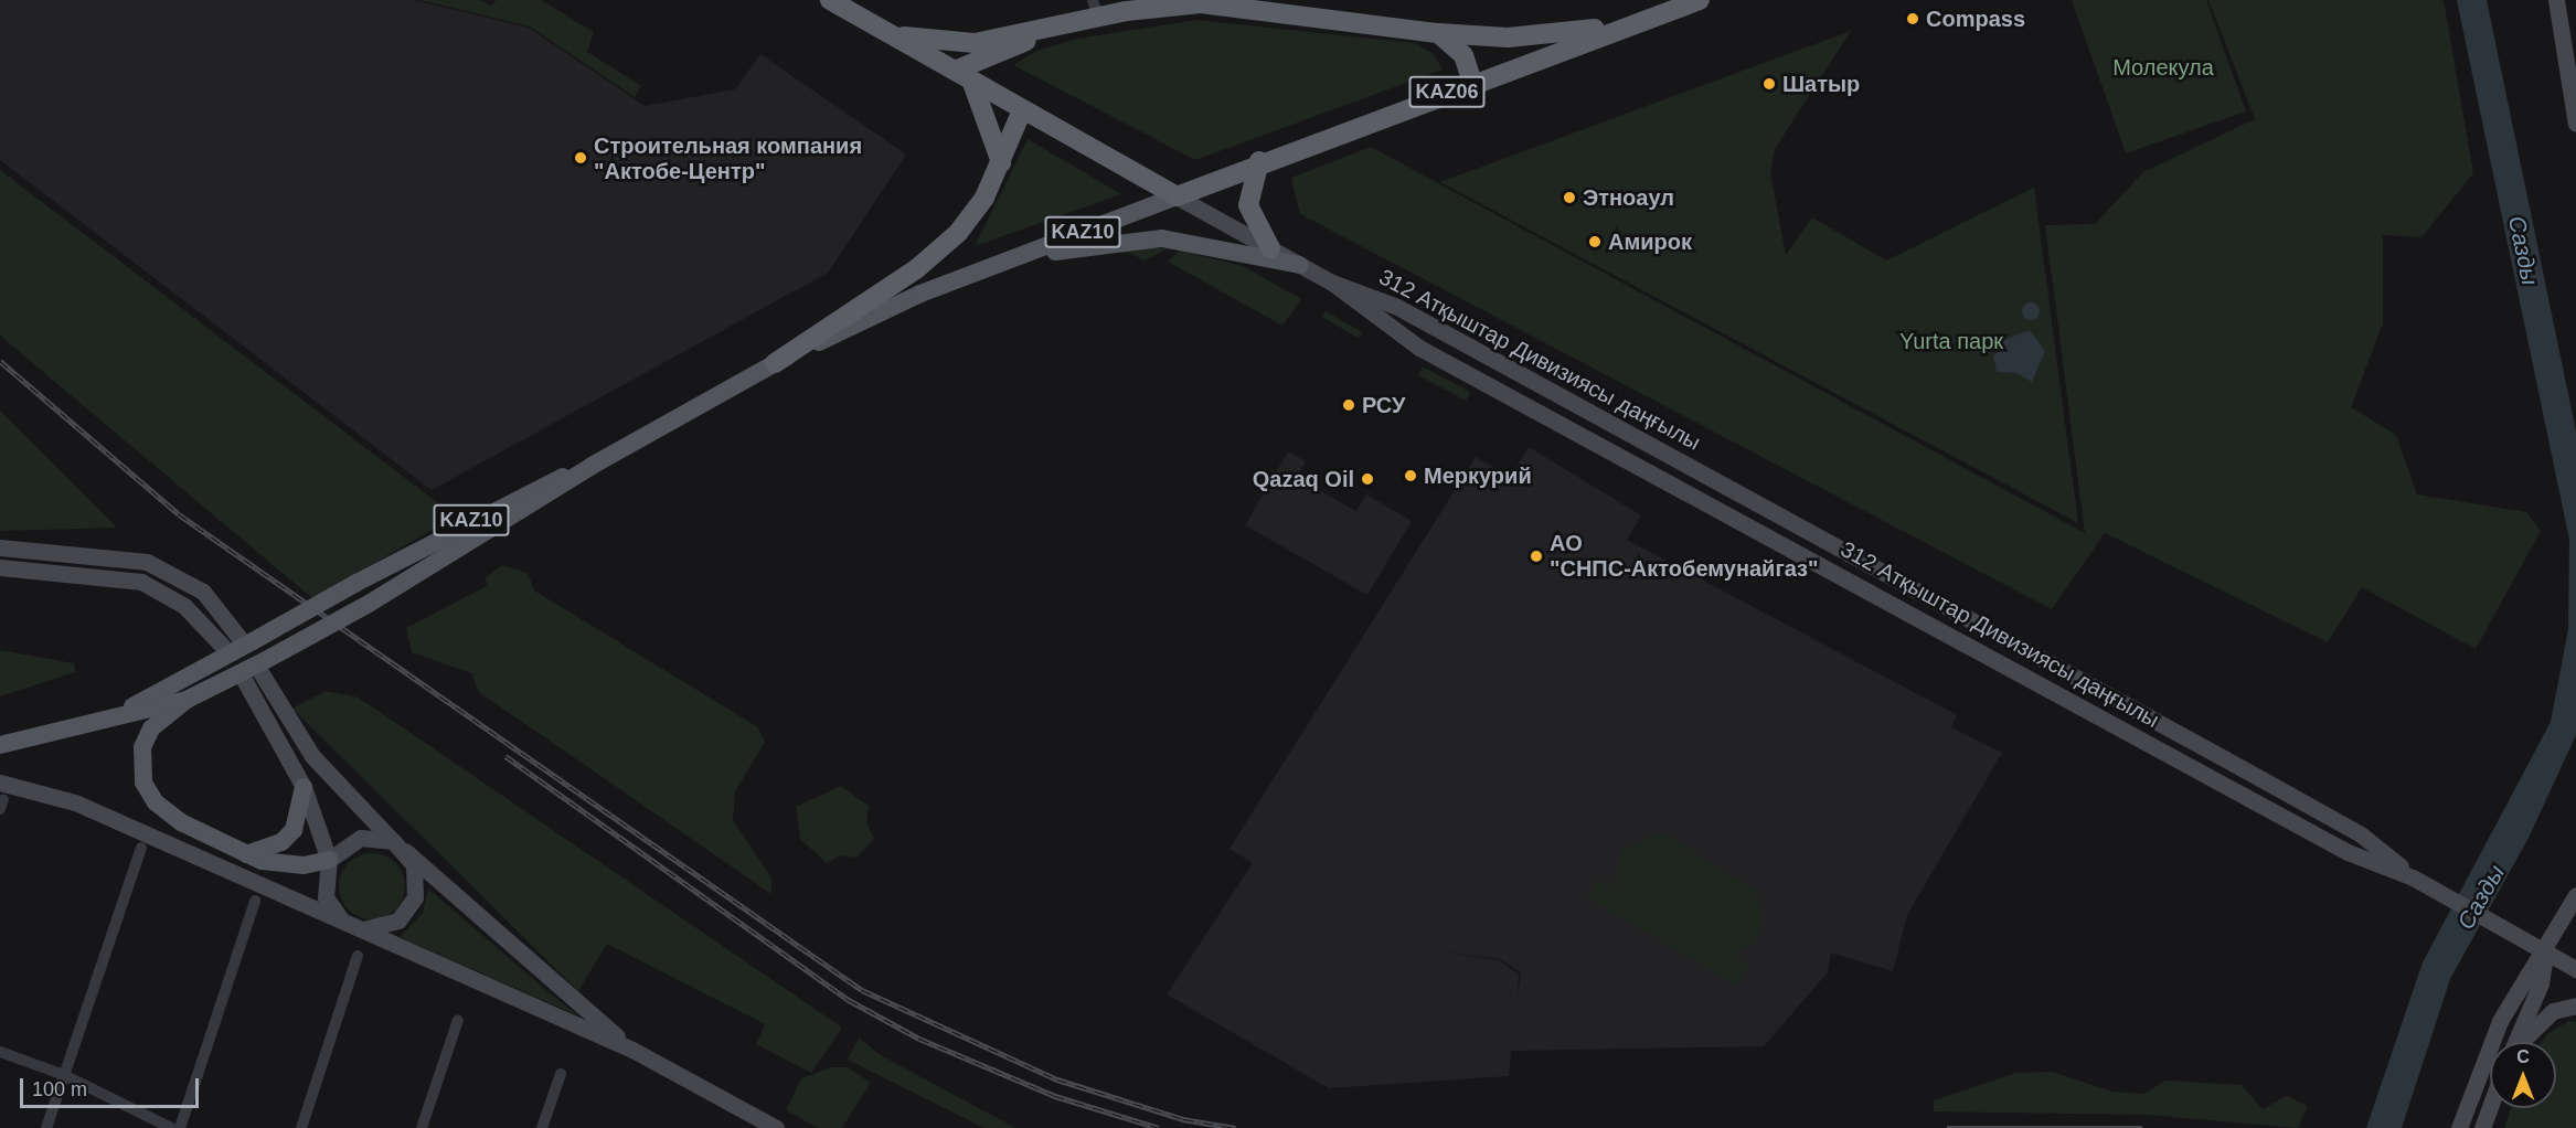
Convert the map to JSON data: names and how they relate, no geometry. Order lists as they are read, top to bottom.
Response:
{
  "streets": {
    "highway": ["KАZ06", "312 Атқыштар Дивизиясы даңғылы"],
    "main road": ["KAZ10"]
  },
  "crossings": [
    ["KАZ06", "KAZ10"],
    ["KАZ06", "312 Атқыштар Дивизиясы даңғылы"],
    ["KAZ10", "312 Атқыштар Дивизиясы даңғылы"]
  ],
  "water": ["Сазды"],
  "parks": ["Молекула", "Yurta парк"],
  "places": [
    "Compass",
    "Шатыр",
    "Строительная компания \"Актобе-Центр\"",
    "Этноаул",
    "Амирок",
    "РСУ",
    "Меркурий",
    "Qazaq Oil",
    "АО \"СНПС-Актобемунайгаз\""
  ],
  "scale_bar": "100 m",
  "north": "top"
}
